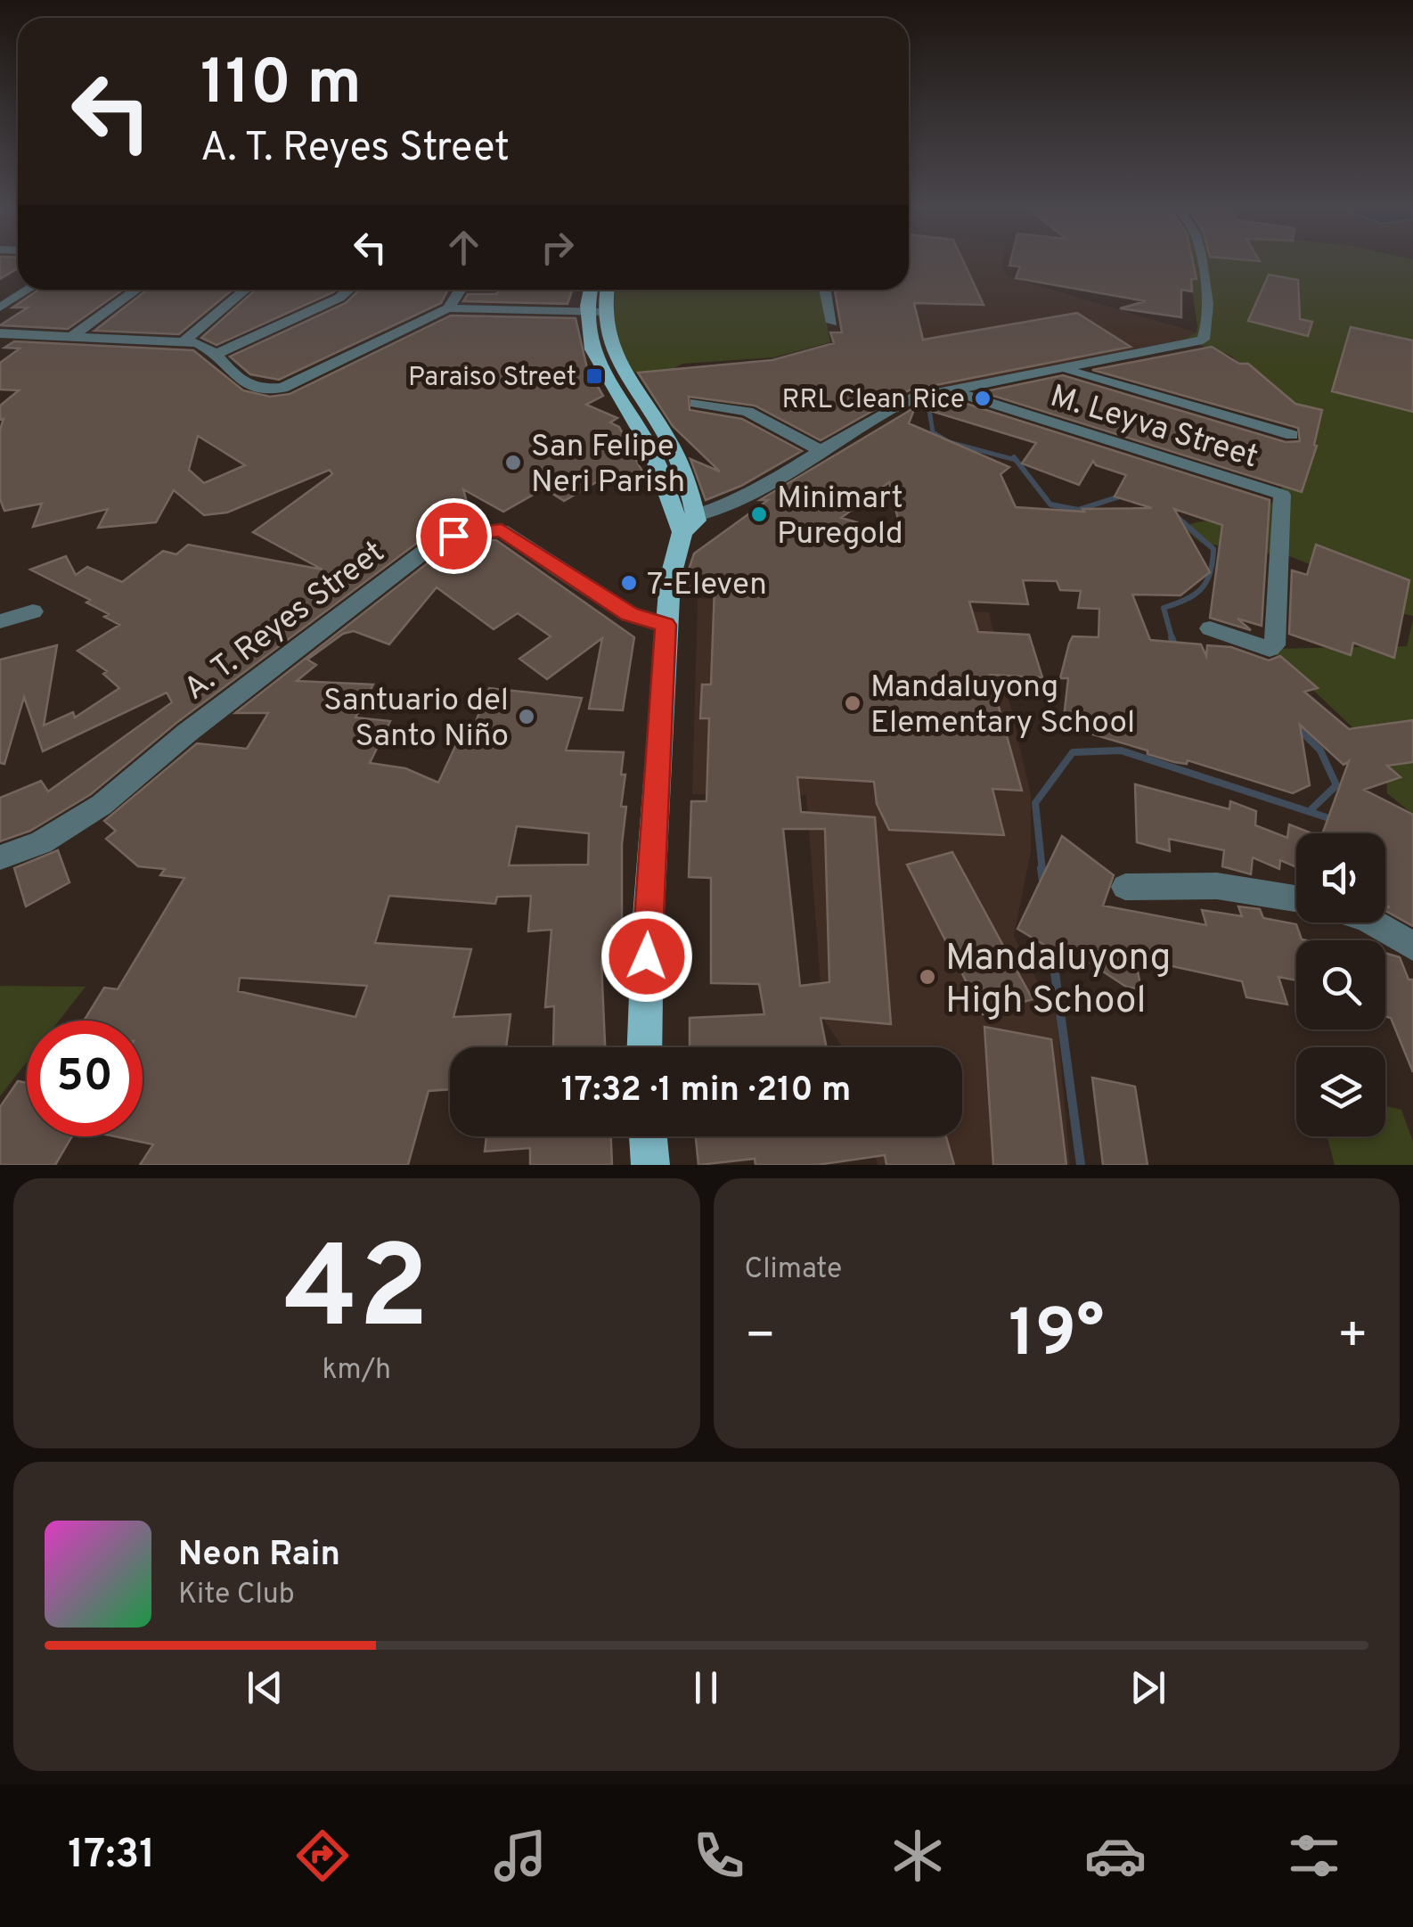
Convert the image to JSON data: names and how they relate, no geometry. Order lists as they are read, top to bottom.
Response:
{
  "streets": {
    "street": ["M. Leyva Street", "A. T. Reyes Street"]
  },
  "places": {
    "transit": ["Paraiso Street"],
    "other": [
      "RRL Clean Rice",
      "San Felipe Neri Parish",
      "Minimart Puregold",
      "7-Eleven",
      "Mandaluyong Elementary School",
      "Santuario del Santo Niño",
      "Mandaluyong High School"
    ]
  },
  "page": {
    "turn": ["110 m", "A. T. Reyes Street"],
    "limit": "50",
    "trip": "17:32 · 1 min · 210 m",
    "tile": [
      ["42", "km/h"],
      "Climate"
    ],
    "heat": ["−", "19°", "+"],
    "song": ["Neon Rain", "Kite Club"],
    "tabs": "17:31"
  }
}
